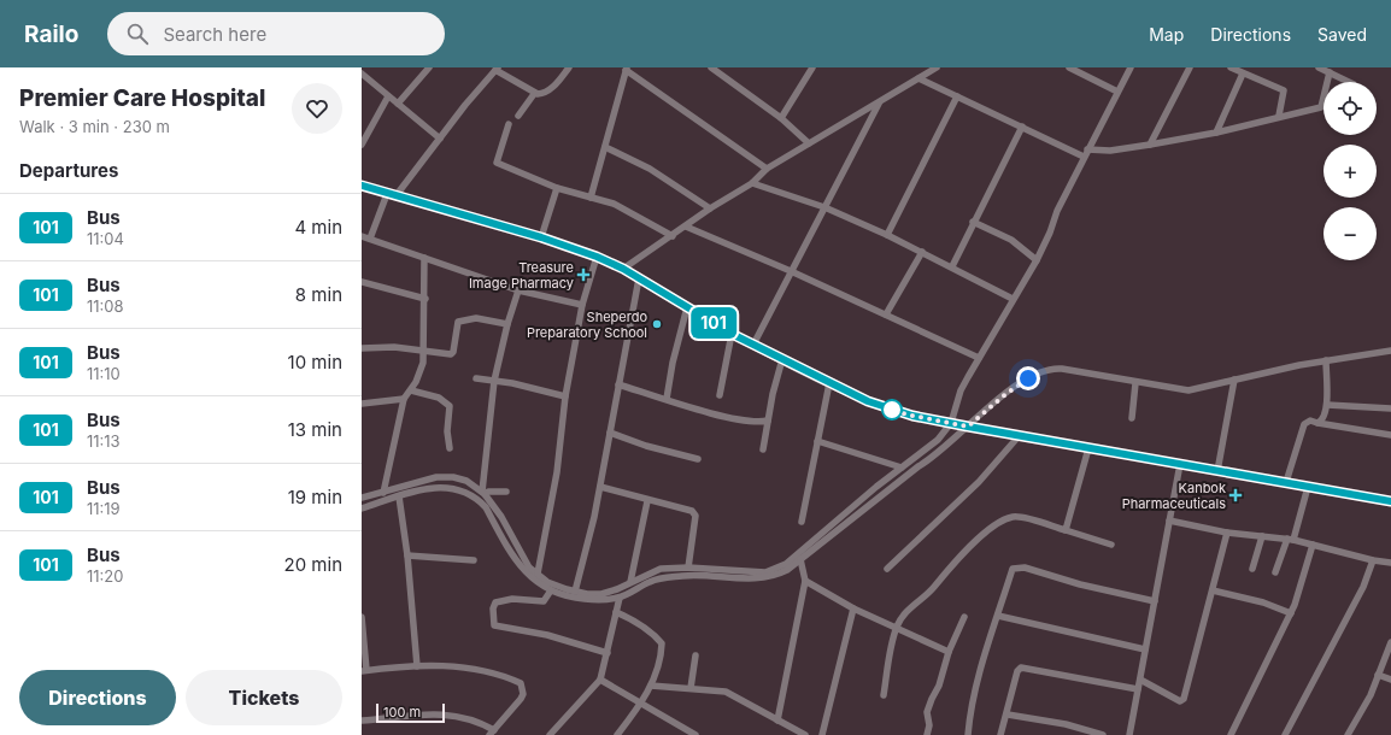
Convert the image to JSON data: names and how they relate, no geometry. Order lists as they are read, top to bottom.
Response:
{
  "places": {
    "health": ["Treasure Image Pharmacy", "Kanbok Pharmaceuticals"],
    "other": ["Sheperdo Preparatory School"]
  },
  "lines": ["bus line 101"],
  "scale_bar": "100 m",
  "page": {
    "header": "Railo",
    "search": "Search here",
    "nav": ["Map", "Directions", "Saved"],
    "heading": [
      ["Premier Care Hospital", "Walk · 3 min · 230 m"],
      "Departures"
    ],
    "on_map": "101",
    "map_buttons": ["+", "−"],
    "list": [
      {
        "mark": "101",
        "name": "Bus",
        "note": "11:04",
        "value": "4 min"
      },
      {
        "mark": "101",
        "name": "Bus",
        "note": "11:08",
        "value": "8 min"
      },
      {
        "mark": "101",
        "name": "Bus",
        "note": "11:10",
        "value": "10 min"
      },
      {
        "mark": "101",
        "name": "Bus",
        "note": "11:13",
        "value": "13 min"
      },
      {
        "mark": "101",
        "name": "Bus",
        "note": "11:19",
        "value": "19 min"
      },
      {
        "mark": "101",
        "name": "Bus",
        "note": "11:20",
        "value": "20 min"
      }
    ],
    "buttons": ["Directions", "Tickets"],
    "scale": "100 m"
  }
}
